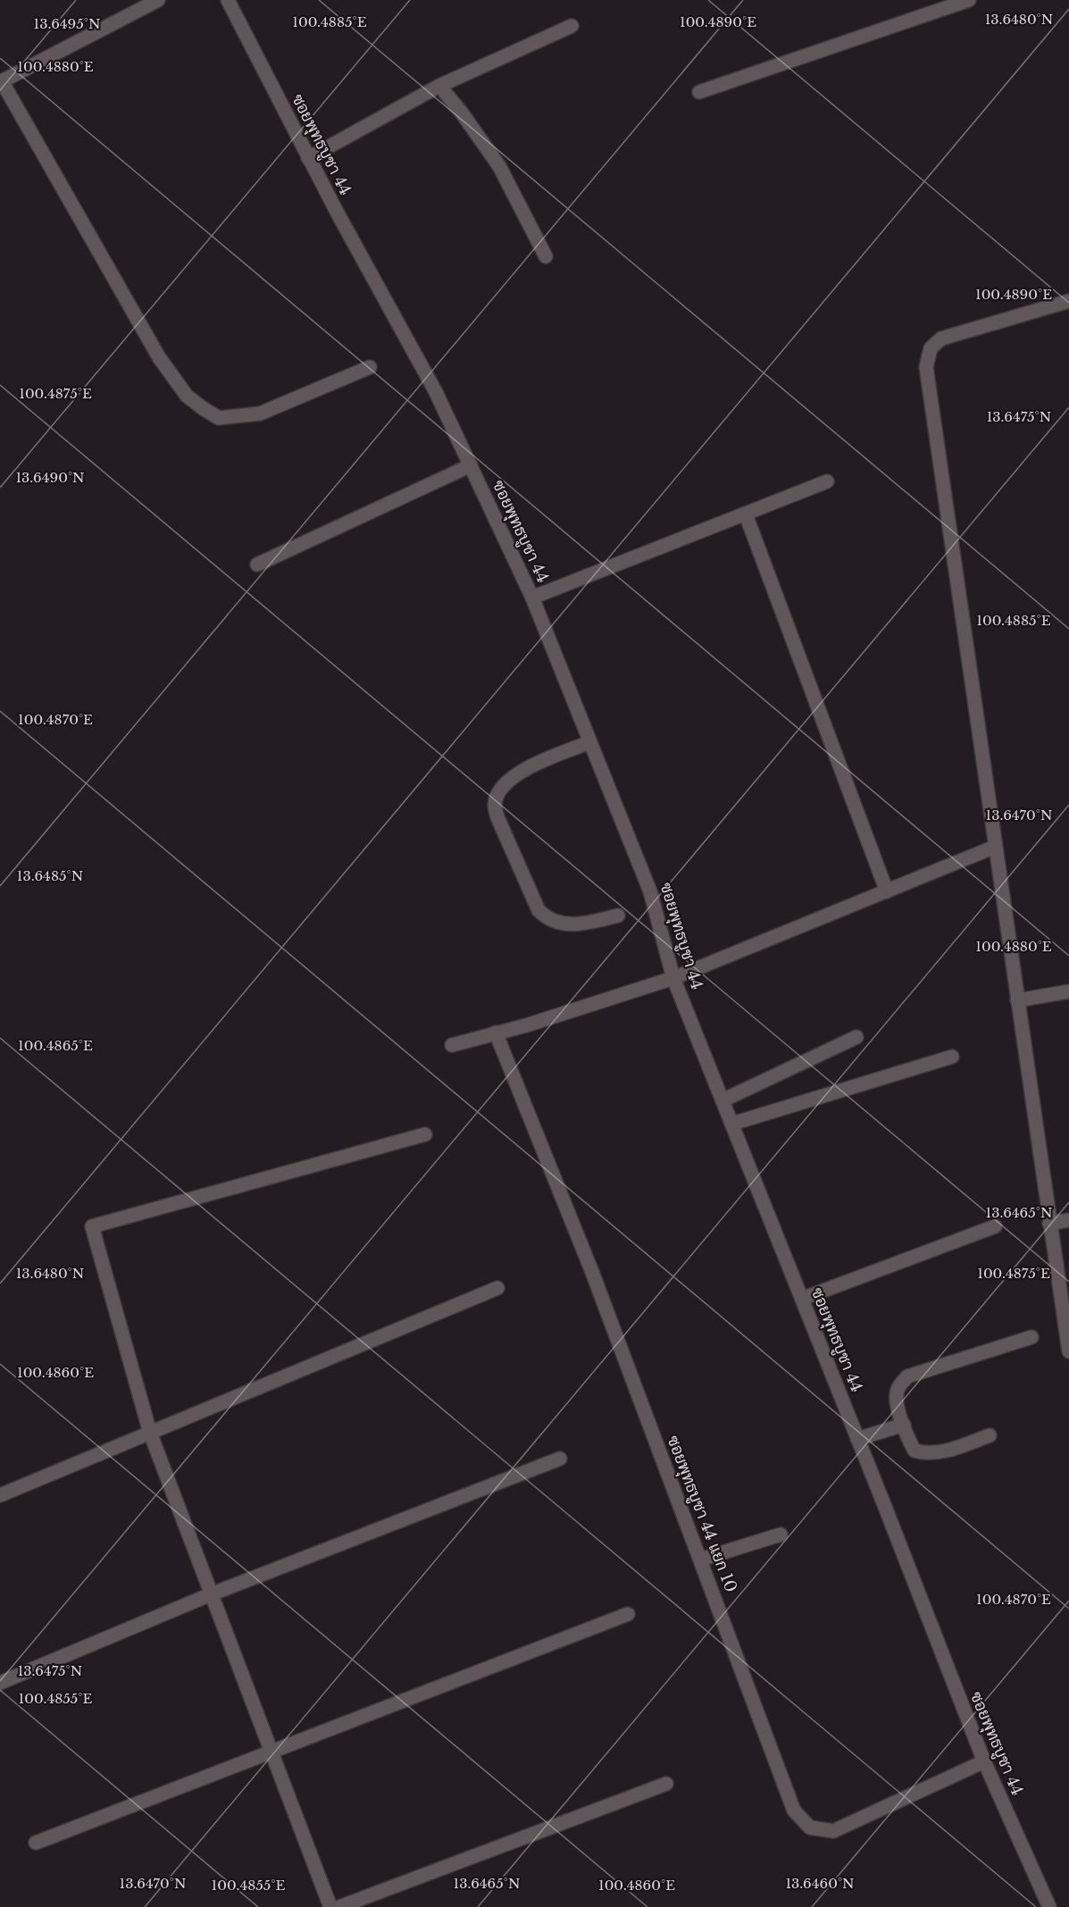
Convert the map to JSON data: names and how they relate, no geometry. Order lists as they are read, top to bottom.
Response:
{
  "streets": {
    "street": ["ซอยพุทธบูชา 44", "ซอยพุทธบูชา 44 แยก 10"]
  },
  "crossings": [
    ["ซอยพุทธบูชา 44", "ซอยพุทธบูชา 44 แยก 10"]
  ],
  "coordinates": [
    "13.6480°N",
    "100.4885°E",
    "100.4890°E",
    "13.6495°N",
    "100.4880°E",
    "100.4875°E",
    "13.6475°N",
    "13.6490°N",
    "100.4870°E",
    "13.6470°N",
    "13.6485°N",
    "100.4865°E",
    "13.6465°N",
    "100.4860°E",
    "100.4855°E",
    "13.6460°N"
  ]
}
